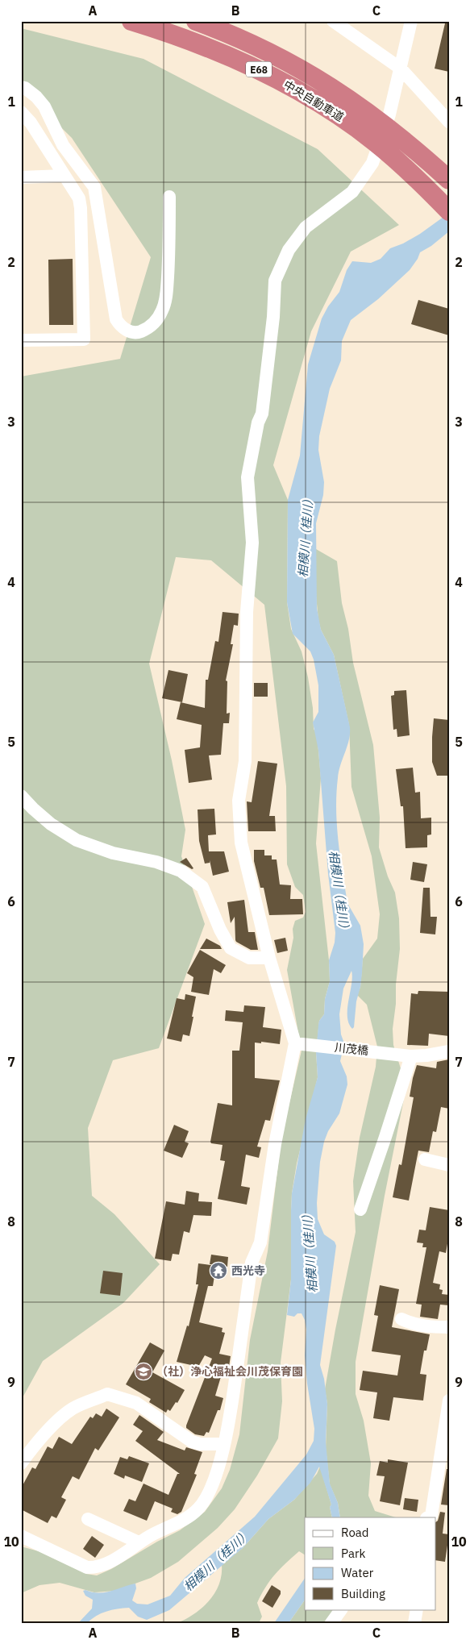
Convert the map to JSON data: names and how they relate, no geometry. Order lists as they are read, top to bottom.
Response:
{
  "streets": {
    "highway": ["E68", "中央自動車道"],
    "street": ["川茂橋"]
  },
  "water": ["相模川（桂川）"],
  "places": {
    "temple": ["西光寺"],
    "school or university": ["（社）浄心福祉会川茂保育園"]
  },
  "legend": [
    "Road",
    "Park",
    "Water",
    "Building"
  ],
  "grid": {
    "columns": ["A", "B", "C"],
    "rows": [
      "1",
      "2",
      "3",
      "4",
      "5",
      "6",
      "7",
      "8",
      "9",
      "10"
    ]
  }
}
